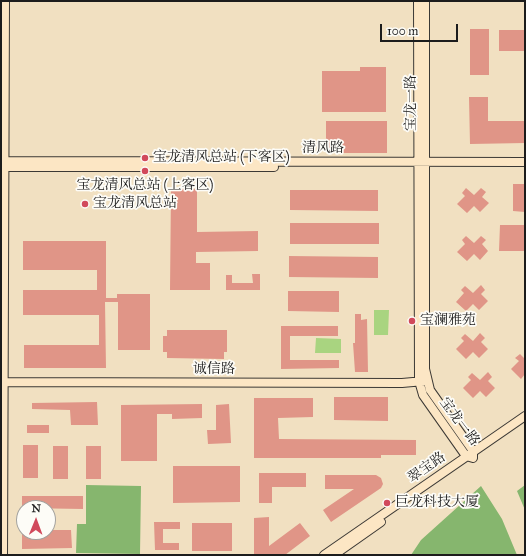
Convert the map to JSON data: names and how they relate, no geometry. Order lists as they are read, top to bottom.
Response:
{
  "streets": {
    "street": [
      "宝龙一路",
      "清风路",
      "诚信路",
      "翠宝路"
    ]
  },
  "crossings": [
    ["宝龙一路", "清风路"],
    ["宝龙一路", "诚信路"],
    ["宝龙一路", "翠宝路"]
  ],
  "places": [
    "宝龙清风总站 (下客区)",
    "宝龙清风总站 (上客区)",
    "宝龙清风总站",
    "宝澜雅苑",
    "巨龙科技大厦"
  ],
  "scale_bar": "100 m",
  "north": "top"
}
